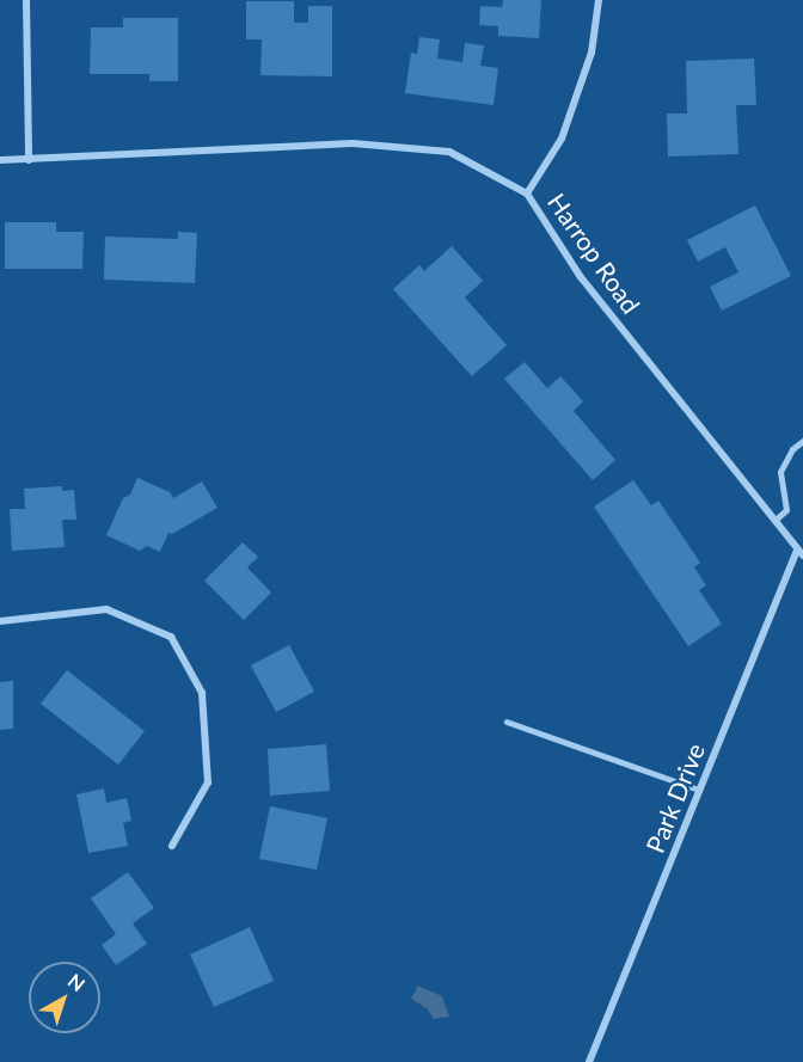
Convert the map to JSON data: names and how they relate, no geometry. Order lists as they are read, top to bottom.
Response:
{
  "streets": {
    "street": ["Harrop Road", "Park Drive"]
  },
  "crossings": [
    ["Harrop Road", "Park Drive"]
  ],
  "north": "top right"
}
